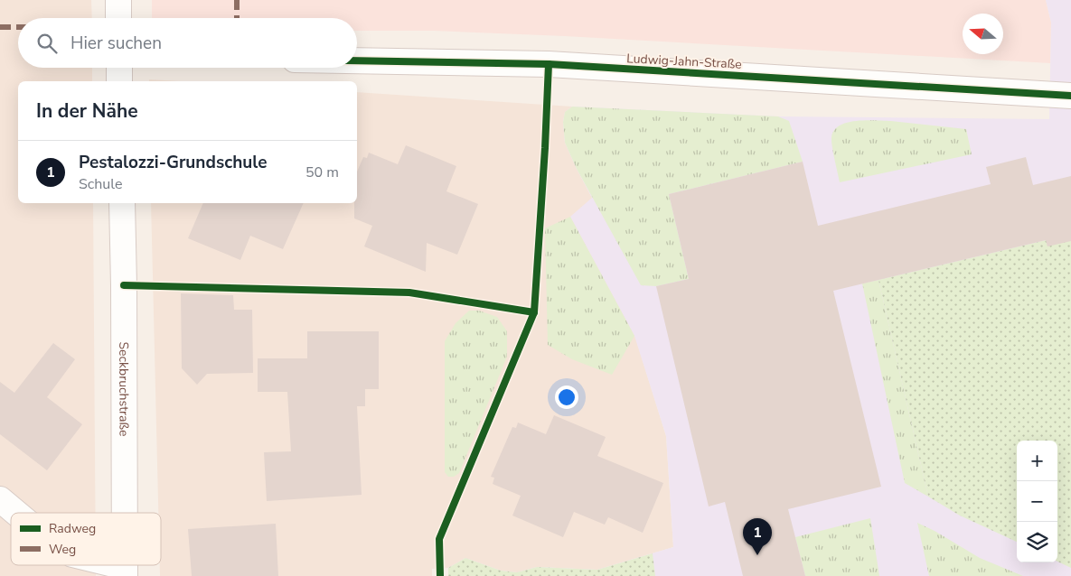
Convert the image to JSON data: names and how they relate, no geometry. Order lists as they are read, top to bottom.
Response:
{
  "streets": {
    "street": ["Ludwig-Jahn-Straße", "Seckbruchstraße"]
  },
  "legend": ["Radweg", "Weg"],
  "north": "left",
  "page": {
    "search": "Hier suchen",
    "heading": "In der Nähe",
    "list": [
      {
        "mark": "1",
        "name": "Pestalozzi-Grundschule",
        "note": "Schule",
        "value": "50 m"
      }
    ],
    "map_buttons": ["+", "−"],
    "pins": "1"
  }
}
